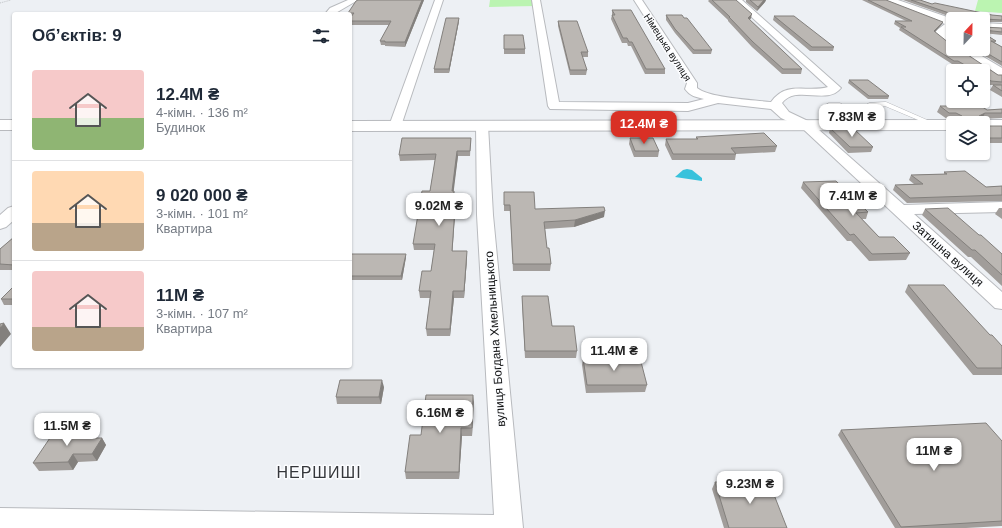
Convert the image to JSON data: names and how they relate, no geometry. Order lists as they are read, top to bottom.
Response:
{
  "streets": {
    "street": ["Німецька вулиця", "Затишна вулиця", "вулиця Богдана Хмельницького"]
  },
  "districts": ["НЕРШИШІ"],
  "north": "top",
  "page": {
    "heading": "Об’єктів: 9",
    "list": [
      {
        "name": "12.4M ₴",
        "note": "4-кімн. · 136 m² · Будинок"
      },
      {
        "name": "9 020 000 ₴",
        "note": "3-кімн. · 101 m² · Квартира"
      },
      {
        "name": "11M ₴",
        "note": "3-кімн. · 107 m² · Квартира"
      }
    ],
    "price": [
      "7.83M ₴",
      "12.4M ₴",
      "7.41M ₴",
      "9.02M ₴",
      "11.4M ₴",
      "6.16M ₴",
      "11.5M ₴",
      "11M ₴",
      "9.23M ₴"
    ]
  }
}
